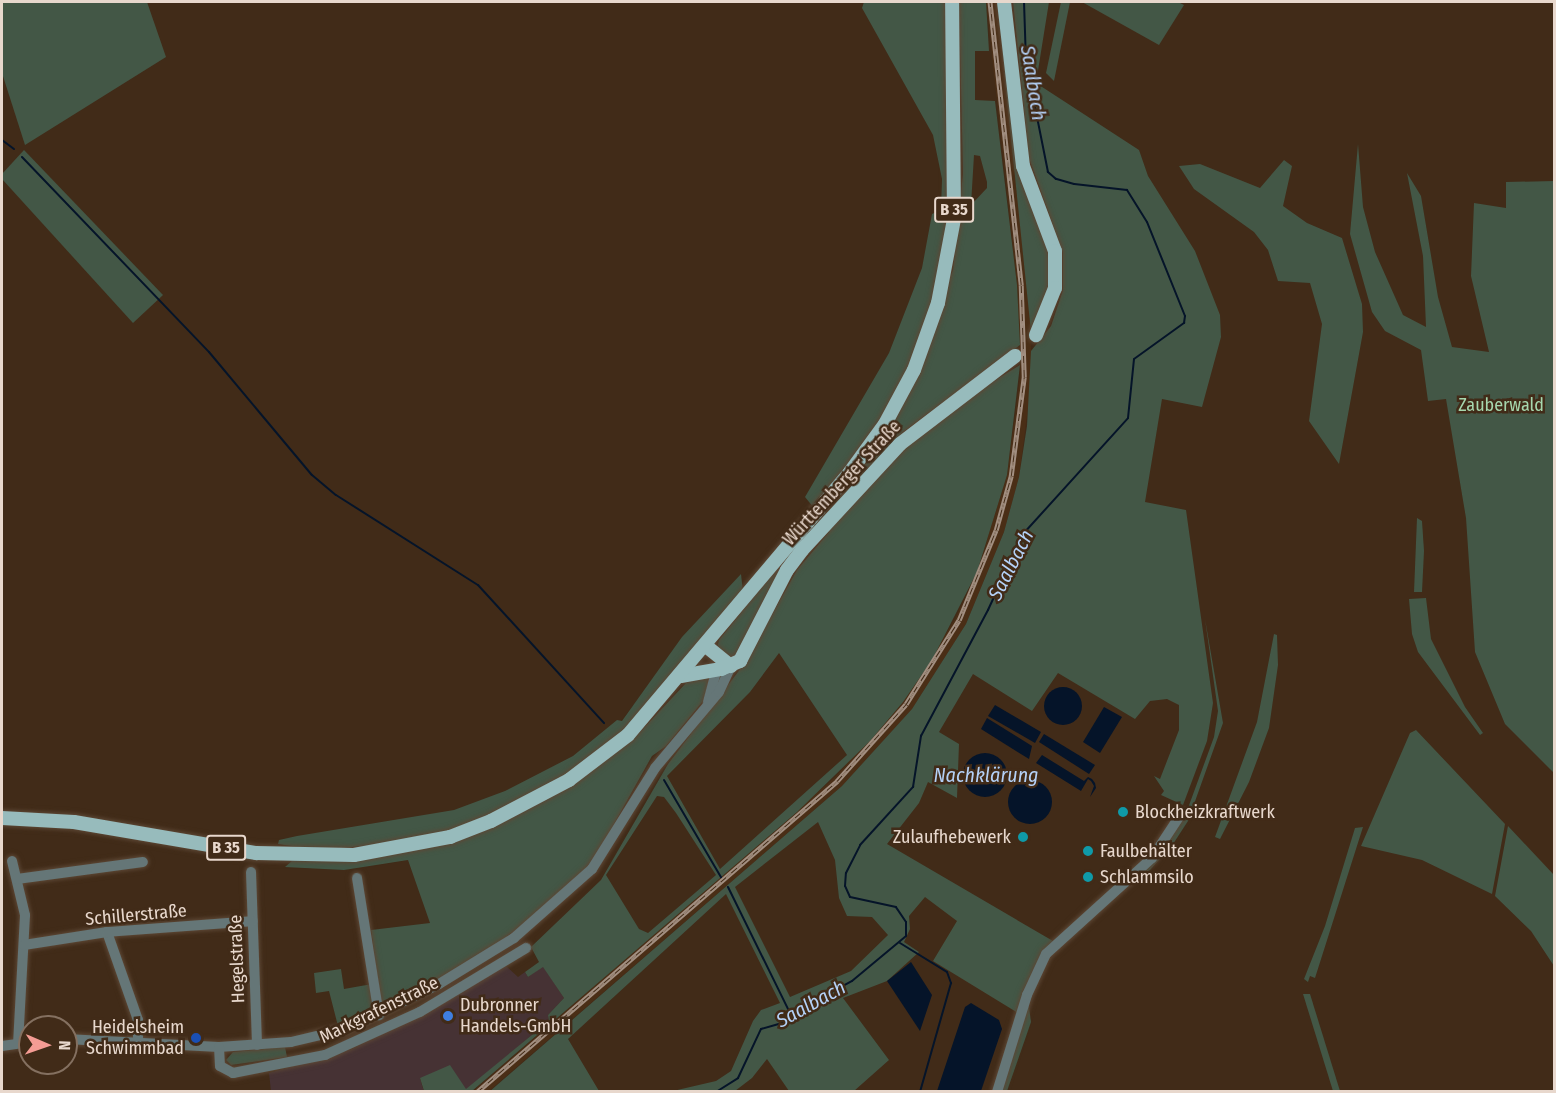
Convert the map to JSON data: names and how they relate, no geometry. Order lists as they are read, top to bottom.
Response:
{
  "streets": {
    "main road": ["B 35", "Württemberger Straße"],
    "street": ["Schillerstraße", "Hegelstraße", "Markgrafenstraße"]
  },
  "crossings": [
    ["Württemberger Straße", "Markgrafenstraße"],
    ["Schillerstraße", "Hegelstraße"],
    ["Hegelstraße", "Markgrafenstraße"]
  ],
  "water": ["Saalbach", "Nachklärung"],
  "parks": ["Zauberwald"],
  "places": [
    "Blockheizkraftwerk",
    "Zulaufhebewerk",
    "Faulbehälter",
    "Schlammsilo",
    "Dubronner Handels-GmbH",
    "Heidelsheim Schwimmbad"
  ],
  "north": "right"
}
